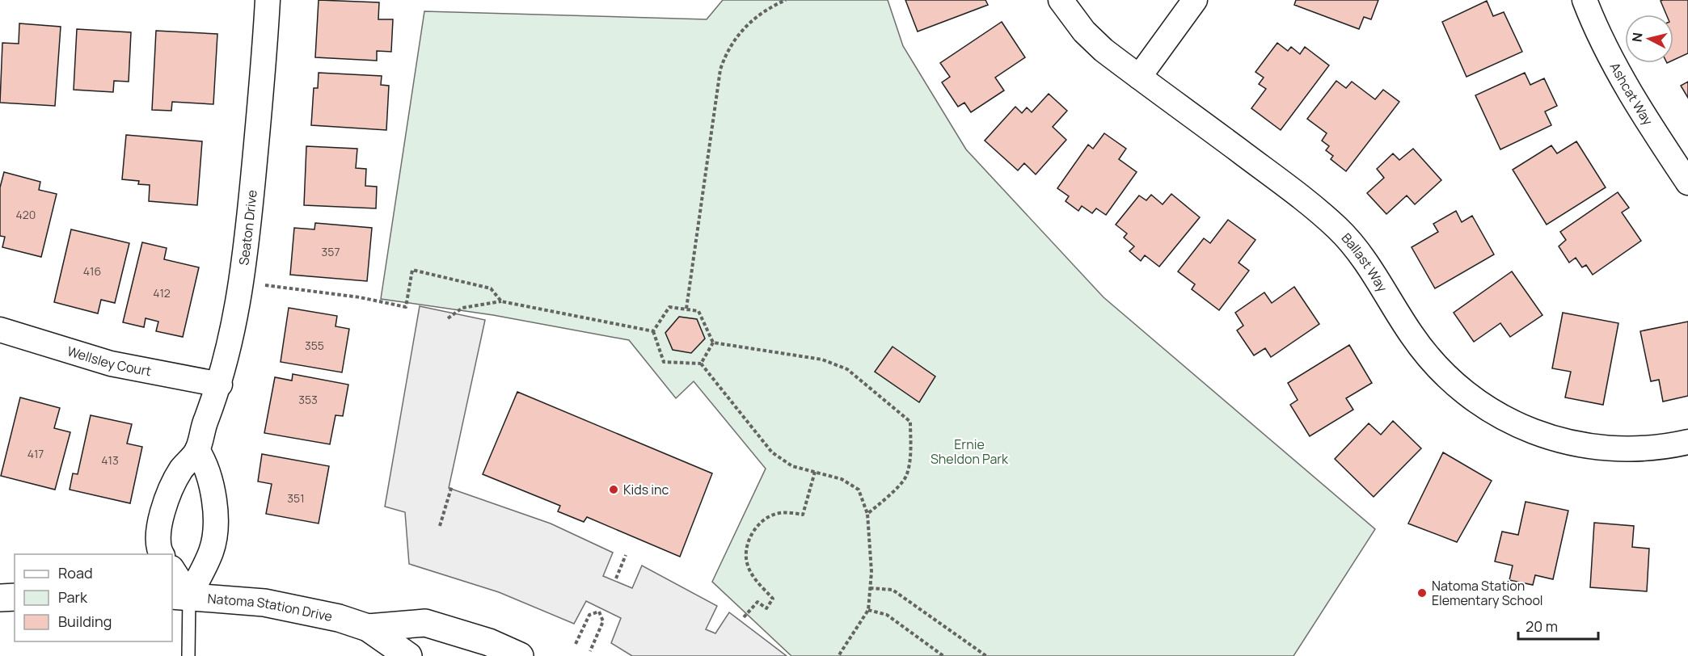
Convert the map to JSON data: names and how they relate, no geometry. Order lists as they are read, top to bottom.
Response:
{
  "streets": {
    "street": [
      "Ashcat Way",
      "Seaton Drive",
      "Ballast Way",
      "Wellsley Court",
      "Natoma Station Drive"
    ]
  },
  "crossings": [
    ["Seaton Drive", "Wellsley Court"]
  ],
  "parks": ["Ernie Sheldon Park"],
  "places": ["Kids inc", "Natoma Station Elementary School"],
  "house_numbers": [
    "420",
    "357",
    "416",
    "412",
    "355",
    "353",
    "417",
    "413",
    "351"
  ],
  "legend": ["Road", "Park", "Building"],
  "scale_bar": "20 m",
  "north": "left"
}
